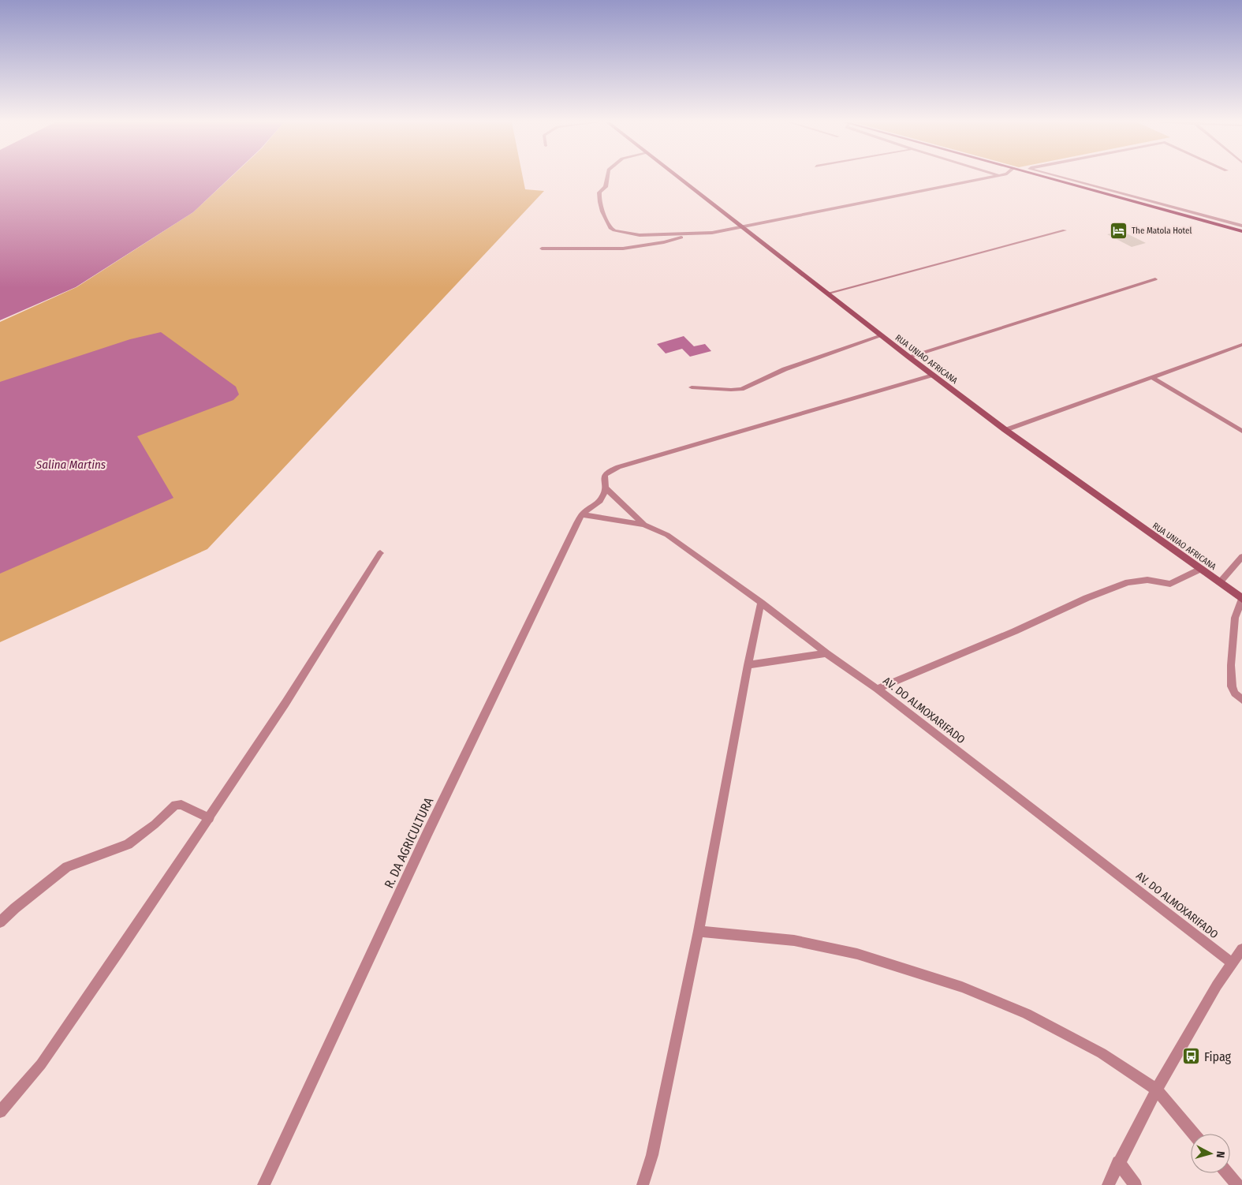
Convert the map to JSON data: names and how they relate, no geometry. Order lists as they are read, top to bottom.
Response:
{
  "streets": {
    "main road": ["RUA UNIAO AFRICANA"],
    "street": ["AV. DO ALMOXARIFADO", "R. DA AGRICULTURA"]
  },
  "crossings": [
    ["AV. DO ALMOXARIFADO", "R. DA AGRICULTURA"]
  ],
  "water": ["Salina Martins"],
  "places": {
    "hotel": ["The Matola Hotel"],
    "bus stop": ["Fipag"]
  },
  "north": "right"
}
